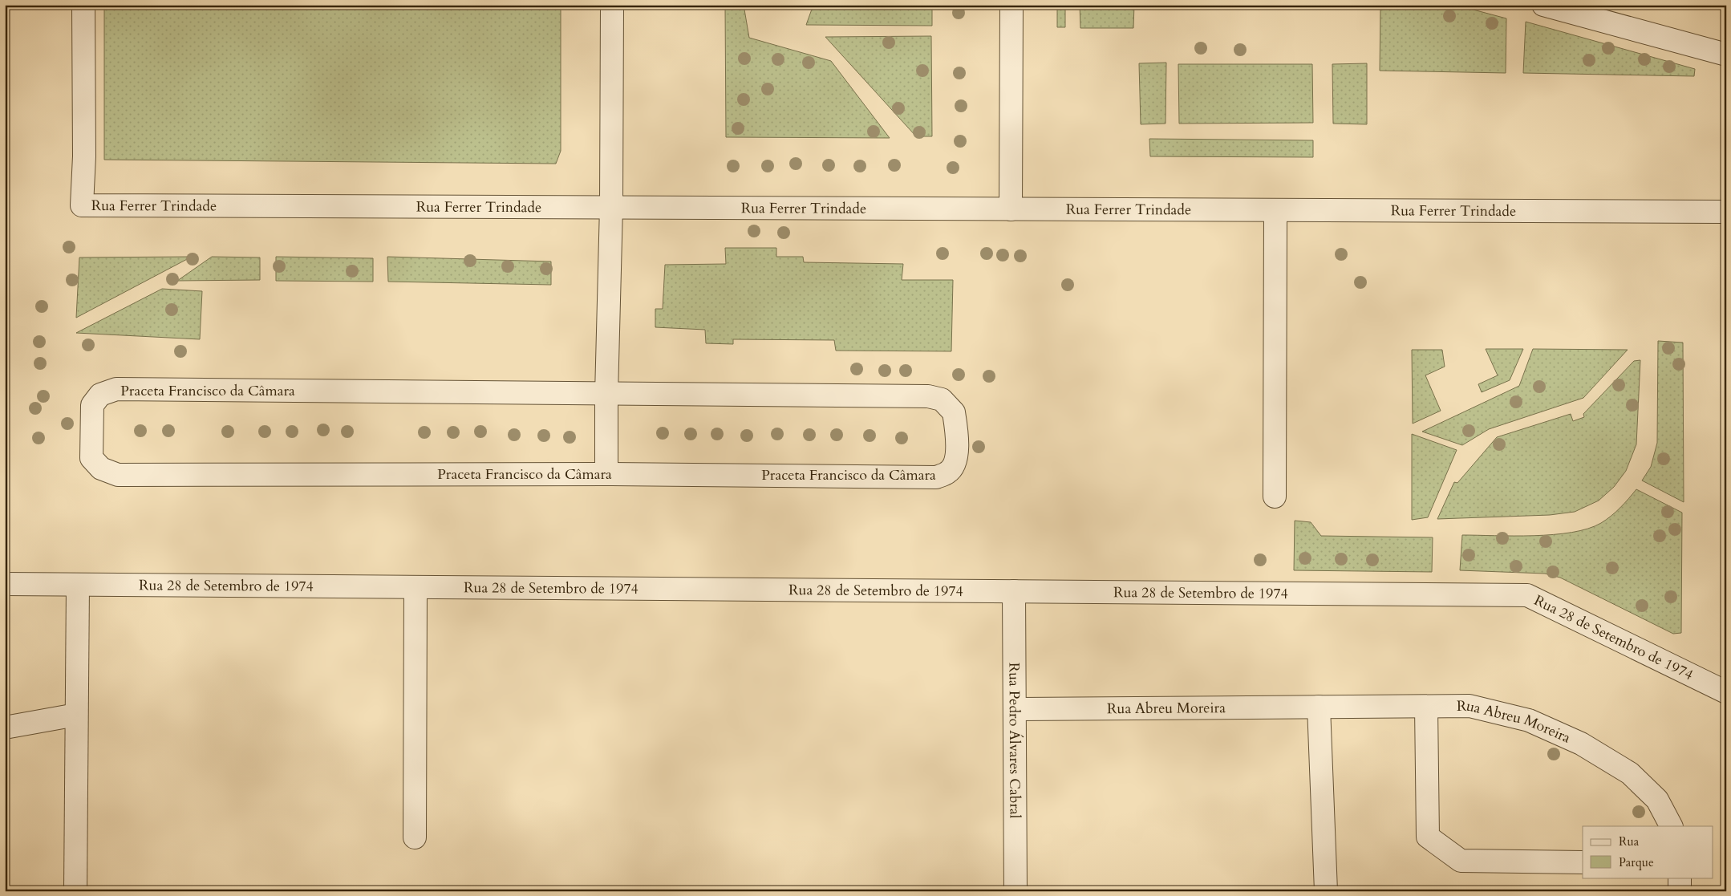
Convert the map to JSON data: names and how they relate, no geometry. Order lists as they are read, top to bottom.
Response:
{
  "streets": {
    "street": [
      "Rua Ferrer Trindade",
      "Praceta Francisco da Câmara",
      "Rua 28 de Setembro de 1974",
      "Rua Abreu Moreira",
      "Rua Pedro Álvares Cabral"
    ]
  },
  "crossings": [
    ["Rua 28 de Setembro de 1974", "Rua Pedro Álvares Cabral"],
    ["Rua Abreu Moreira", "Rua Pedro Álvares Cabral"]
  ],
  "legend": ["Rua", "Parque"]
}
